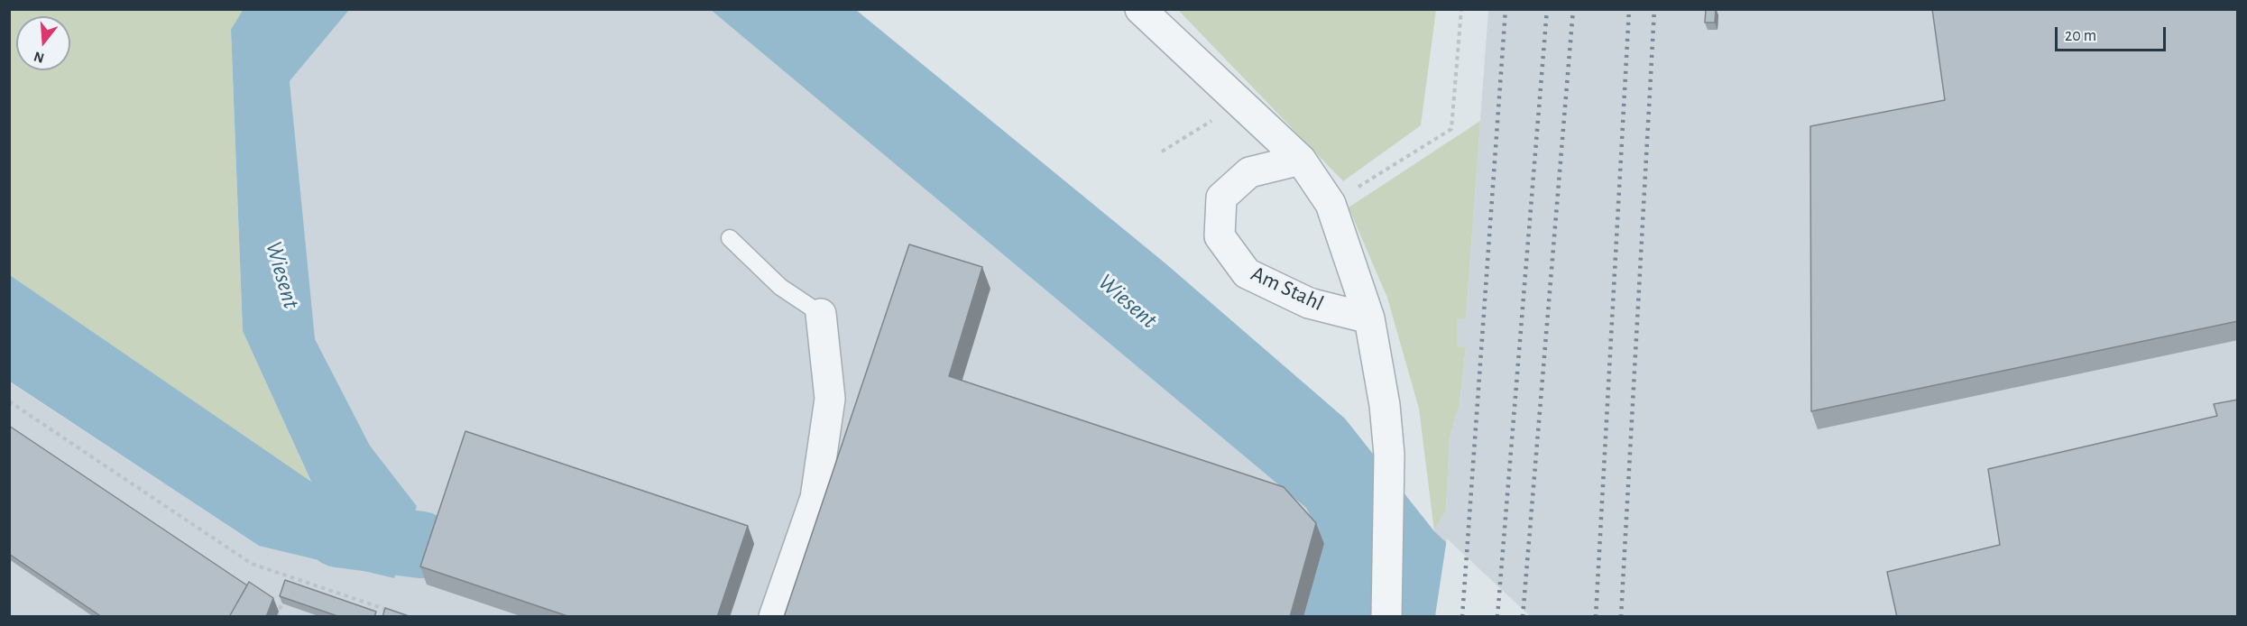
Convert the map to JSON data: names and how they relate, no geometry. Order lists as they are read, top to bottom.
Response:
{
  "streets": {
    "street": ["Am Stahl"]
  },
  "water": ["Wiesent"],
  "scale_bar": "20 m",
  "north": "bottom"
}
